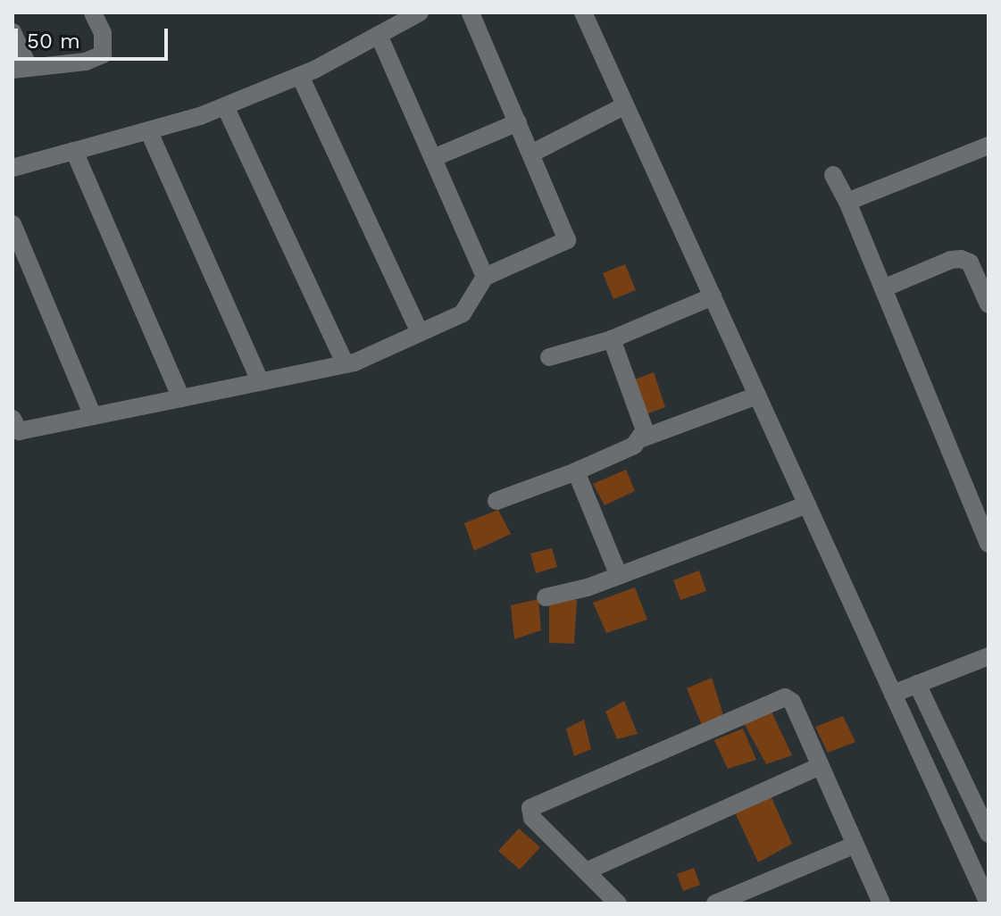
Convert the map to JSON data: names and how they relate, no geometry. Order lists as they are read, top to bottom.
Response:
{
  "scale_bar": "50 m"
}
